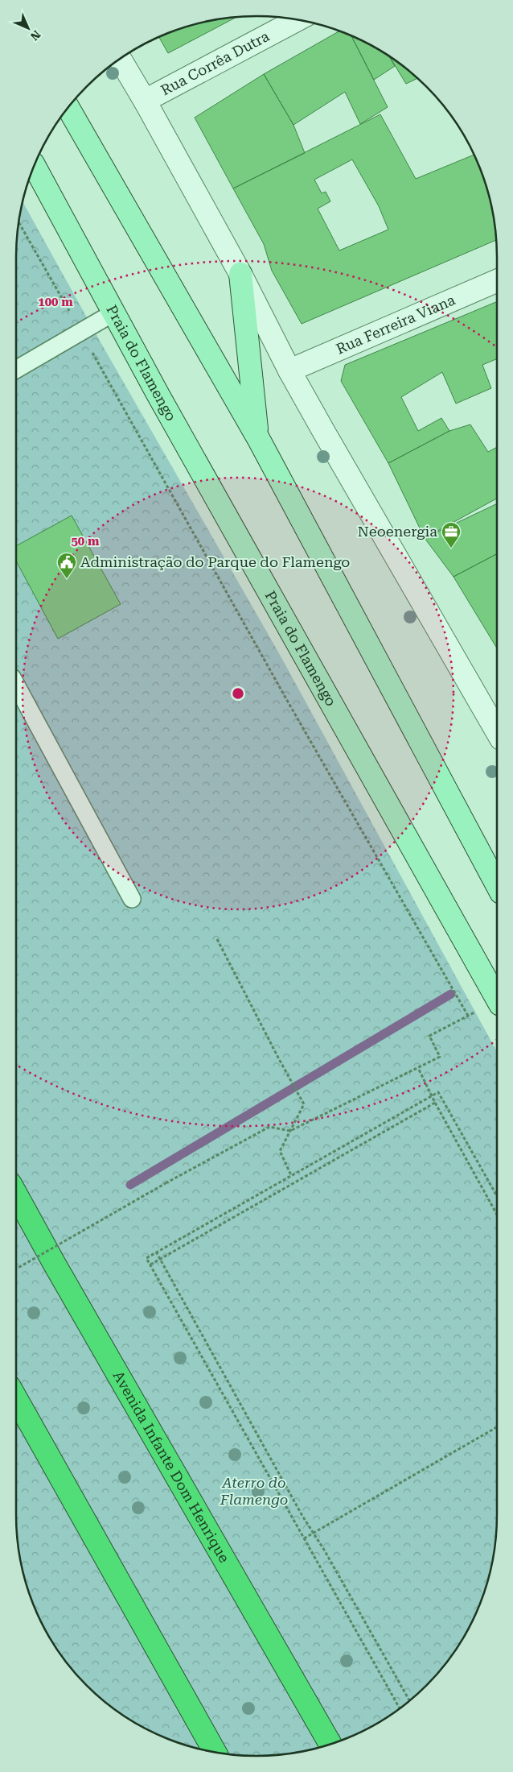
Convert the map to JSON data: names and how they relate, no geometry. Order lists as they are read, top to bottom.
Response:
{
  "streets": {
    "highway": ["Avenida Infante Dom Henrique"],
    "main road": ["Praia do Flamengo"],
    "street": ["Rua Corrêa Dutra", "Rua Ferreira Viana"]
  },
  "parks": ["Aterro do Flamengo"],
  "places": {
    "office": ["Neoenergia"],
    "public building": ["Administração do Parque do Flamengo"]
  },
  "north": "bottom right",
  "rings": ["100 m", "50 m"]
}
